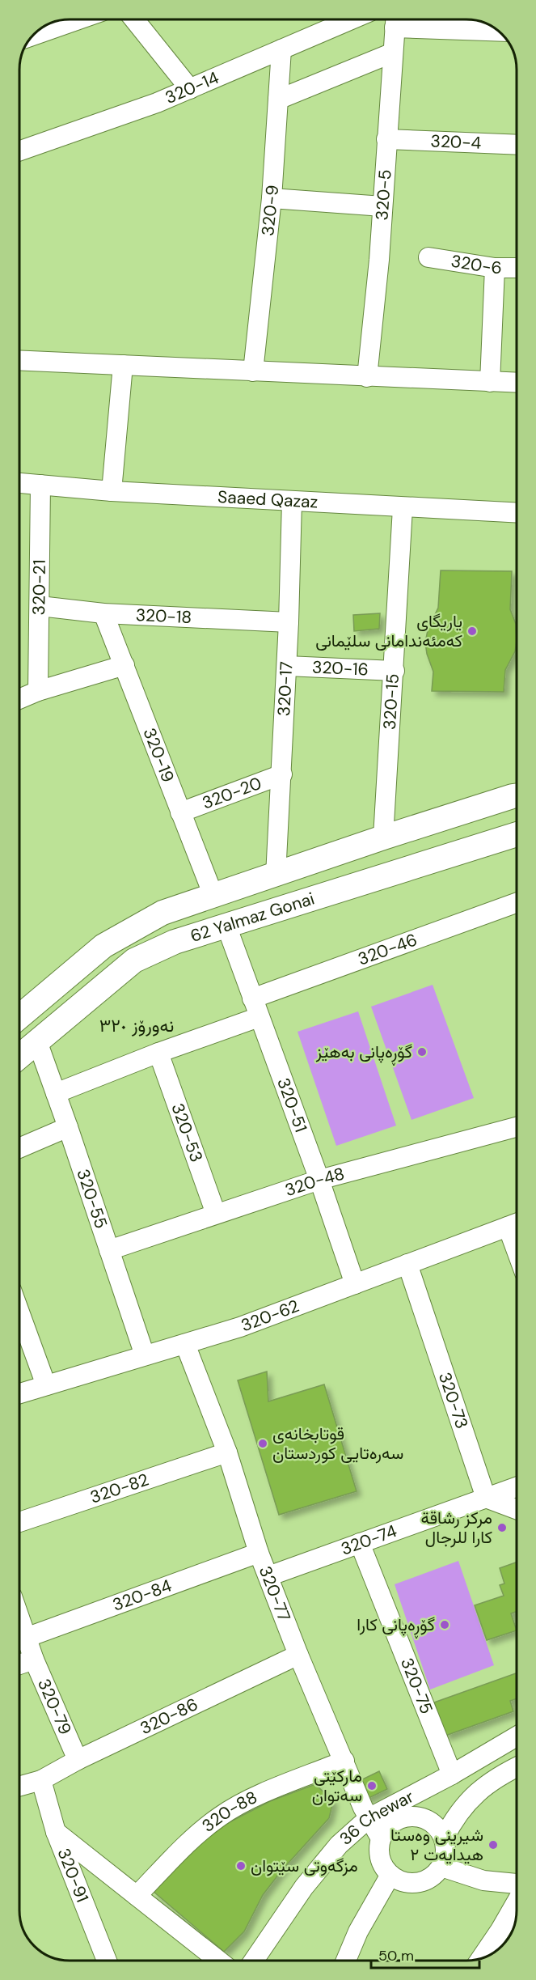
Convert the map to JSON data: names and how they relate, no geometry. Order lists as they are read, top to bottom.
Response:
{
  "streets": {
    "main road": ["62 Yalmaz Gonai"],
    "street": [
      "320-14",
      "320-4",
      "320-5",
      "320-9",
      "320-6",
      "Saaed Qazaz",
      "320-21",
      "320-18",
      "320-16",
      "320-17",
      "320-15",
      "320-19",
      "320-20",
      "320-46",
      "320-51",
      "320-53",
      "320-48",
      "320-55",
      "320-62",
      "320-73",
      "320-82",
      "320-74",
      "320-77",
      "320-84",
      "320-75",
      "320-79",
      "320-86",
      "320-88",
      "36 Chewar",
      "320-91"
    ]
  },
  "crossings": [
    ["320-14", "320-9"],
    ["320-4", "320-5"],
    ["Saaed Qazaz", "320-21"],
    ["Saaed Qazaz", "320-17"],
    ["Saaed Qazaz", "320-15"],
    ["320-21", "320-18"],
    ["320-18", "320-17"],
    ["320-18", "320-19"],
    ["320-16", "320-17"],
    ["320-16", "320-15"],
    ["320-17", "320-20"],
    ["320-17", "62 Yalmaz Gonai"],
    ["320-15", "62 Yalmaz Gonai"],
    ["320-19", "320-20"],
    ["320-19", "62 Yalmaz Gonai"],
    ["62 Yalmaz Gonai", "320-51"],
    ["62 Yalmaz Gonai", "320-55"],
    ["320-46", "320-51"],
    ["320-46", "320-53"],
    ["320-46", "320-55"],
    ["320-51", "320-48"],
    ["320-51", "320-62"],
    ["320-53", "320-48"],
    ["320-48", "320-55"],
    ["320-55", "320-62"],
    ["320-62", "320-73"],
    ["320-62", "320-77"],
    ["320-73", "320-74"],
    ["320-82", "320-77"],
    ["320-74", "320-77"],
    ["320-74", "320-75"],
    ["320-77", "320-84"],
    ["320-77", "320-86"],
    ["320-77", "320-88"],
    ["320-77", "36 Chewar"],
    ["320-84", "320-79"],
    ["320-75", "36 Chewar"],
    ["320-79", "320-86"],
    ["320-86", "320-91"]
  ],
  "districts": ["نەورۆز ٣٢٠"],
  "places": [
    "یاریگای کەمئەندامانی سلێمانی",
    "گۆڕەپانی بەهێز",
    "قوتابخانەی سەرەتایی کوردستان",
    "مركز رشاقة كارا للرجال",
    "گۆڕەپانی کارا",
    "مارکێتی سەتوان",
    "شیرینی وەستا هیدایەت ٢",
    "مزگەوتی سێتوان"
  ],
  "scale_bar": "50 m"
}
